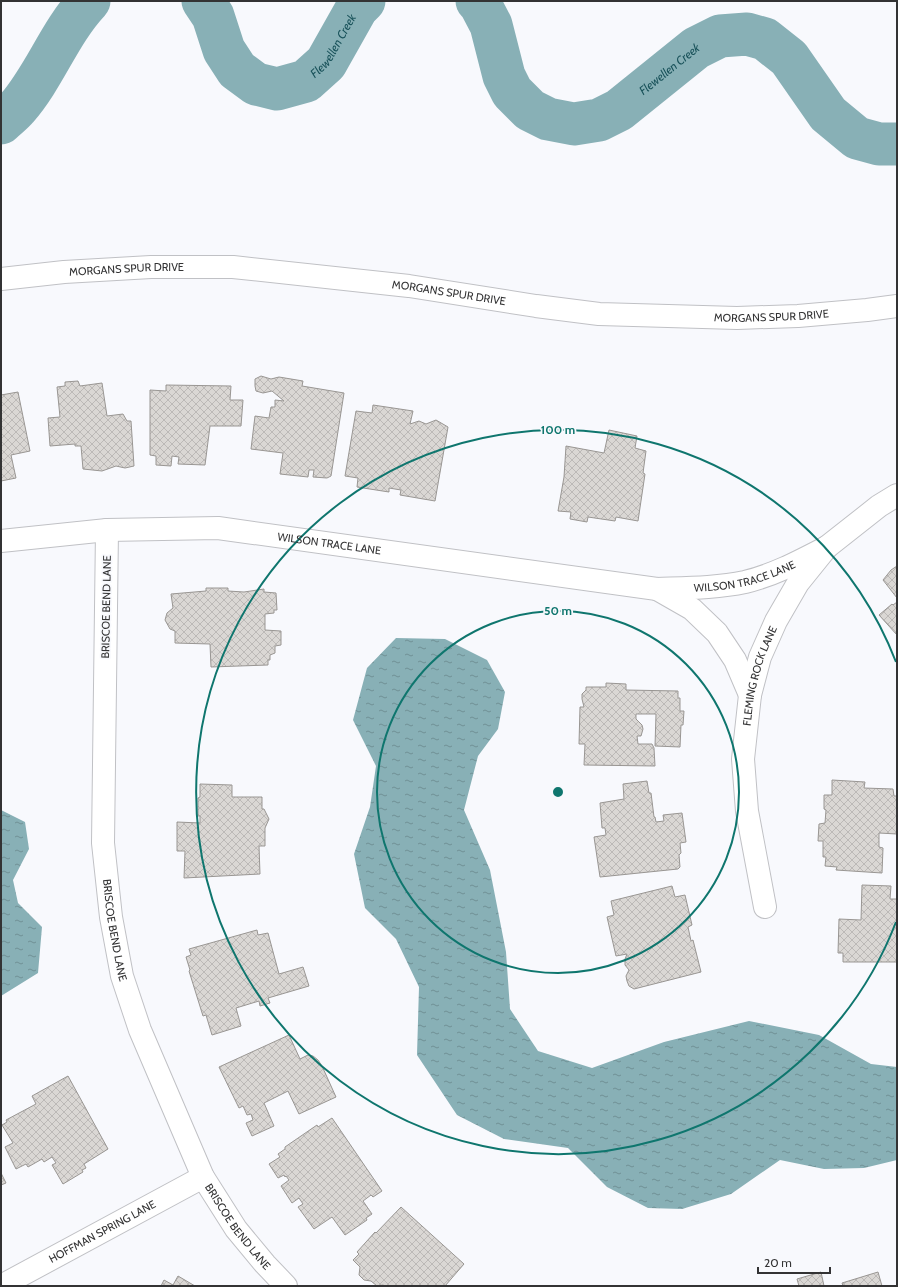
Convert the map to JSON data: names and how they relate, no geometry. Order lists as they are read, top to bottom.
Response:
{
  "streets": {
    "street": [
      "MORGANS SPUR DRIVE",
      "WILSON TRACE LANE",
      "BRISCOE BEND LANE",
      "FLEMING ROCK LANE",
      "HOFFMAN SPRING LANE"
    ]
  },
  "crossings": [
    ["WILSON TRACE LANE", "BRISCOE BEND LANE"],
    ["WILSON TRACE LANE", "FLEMING ROCK LANE"],
    ["BRISCOE BEND LANE", "HOFFMAN SPRING LANE"]
  ],
  "water": ["Flewellen Creek"],
  "scale_bar": "20 m",
  "rings": ["100 m", "50 m"]
}
